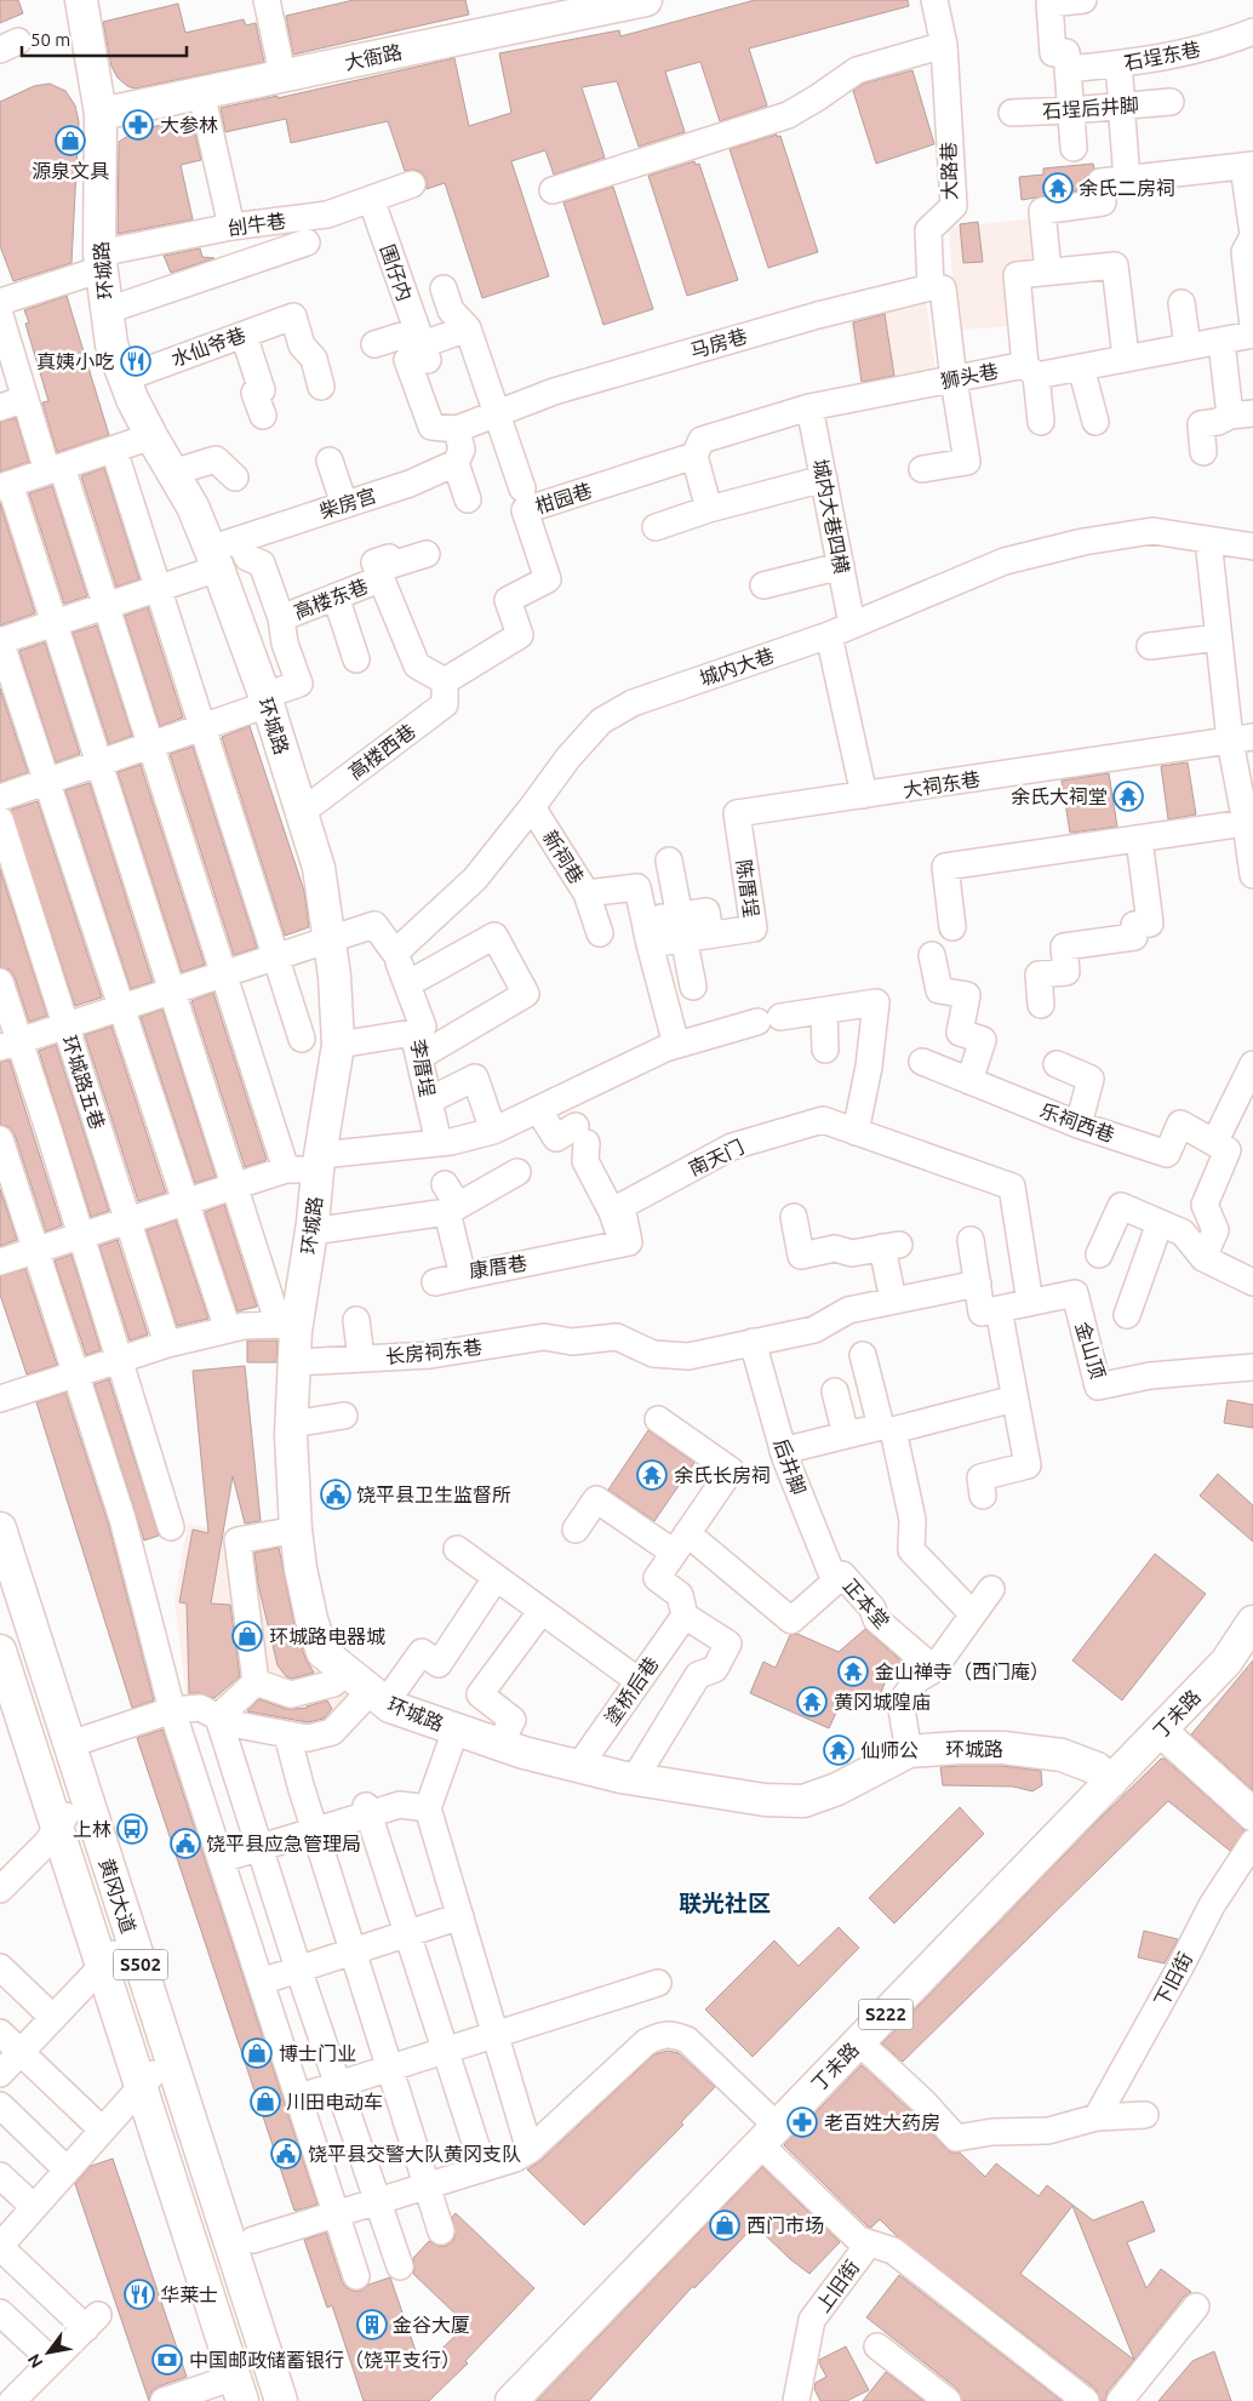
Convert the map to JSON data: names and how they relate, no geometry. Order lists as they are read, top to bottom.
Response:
{
  "streets": {
    "main road": [
      "大衙路",
      "环城路",
      "丁未路",
      "黄冈大道",
      "S502",
      "S222"
    ],
    "street": [
      "石埕东巷",
      "石埕后井脚",
      "大路巷",
      "刣牛巷",
      "围仔内",
      "马房巷",
      "水仙爷巷",
      "狮头巷",
      "柑园巷",
      "柴房宫",
      "城内大巷四横",
      "高楼东巷",
      "城内大巷",
      "高楼西巷",
      "大祠东巷",
      "新祠巷",
      "陈厝埕",
      "李厝埕",
      "环城路五巷",
      "乐祠西巷",
      "南天门",
      "康厝巷",
      "金山顶",
      "长房祠东巷",
      "后井脚",
      "正本堂",
      "塗桥后巷",
      "下旧街",
      "上旧街"
    ]
  },
  "crossings": [
    ["大衙路", "环城路"],
    ["大路巷", "马房巷"],
    ["大路巷", "狮头巷"],
    ["刣牛巷", "环城路"],
    ["刣牛巷", "围仔内"],
    ["环城路", "水仙爷巷"],
    ["环城路", "柴房宫"],
    ["环城路", "城内大巷"],
    ["环城路", "高楼西巷"],
    ["环城路", "长房祠东巷"],
    ["环城路", "塗桥后巷"],
    ["环城路", "丁未路"],
    ["狮头巷", "柑园巷"],
    ["狮头巷", "城内大巷四横"],
    ["柑园巷", "高楼东巷"],
    ["柑园巷", "高楼西巷"],
    ["城内大巷四横", "城内大巷"],
    ["高楼东巷", "高楼西巷"],
    ["城内大巷", "新祠巷"],
    ["大祠东巷", "陈厝埕"],
    ["新祠巷", "陈厝埕"],
    ["南天门", "康厝巷"],
    ["南天门", "金山顶"],
    ["长房祠东巷", "后井脚"],
    ["后井脚", "正本堂"]
  ],
  "districts": ["联光社区"],
  "places": {
    "pharmacy": ["大参林", "老百姓大药房"],
    "shop": [
      "源泉文具",
      "环城路电器城",
      "博士门业",
      "川田电动车",
      "西门市场"
    ],
    "temple": [
      "余氏二房祠",
      "余氏大祠堂",
      "余氏长房祠",
      "金山禅寺（西门庵）",
      "黄冈城隍庙",
      "仙师公"
    ],
    "restaurant": ["真姨小吃", "华莱士"],
    "public building": ["饶平县卫生监督所", "饶平县应急管理局", "饶平县交警大队黄冈支队"],
    "bus stop": ["上林"],
    "building": ["金谷大厦"],
    "bank": ["中国邮政储蓄银行（饶平支行）"]
  },
  "scale_bar": "50 m",
  "north": "bottom left"
}
